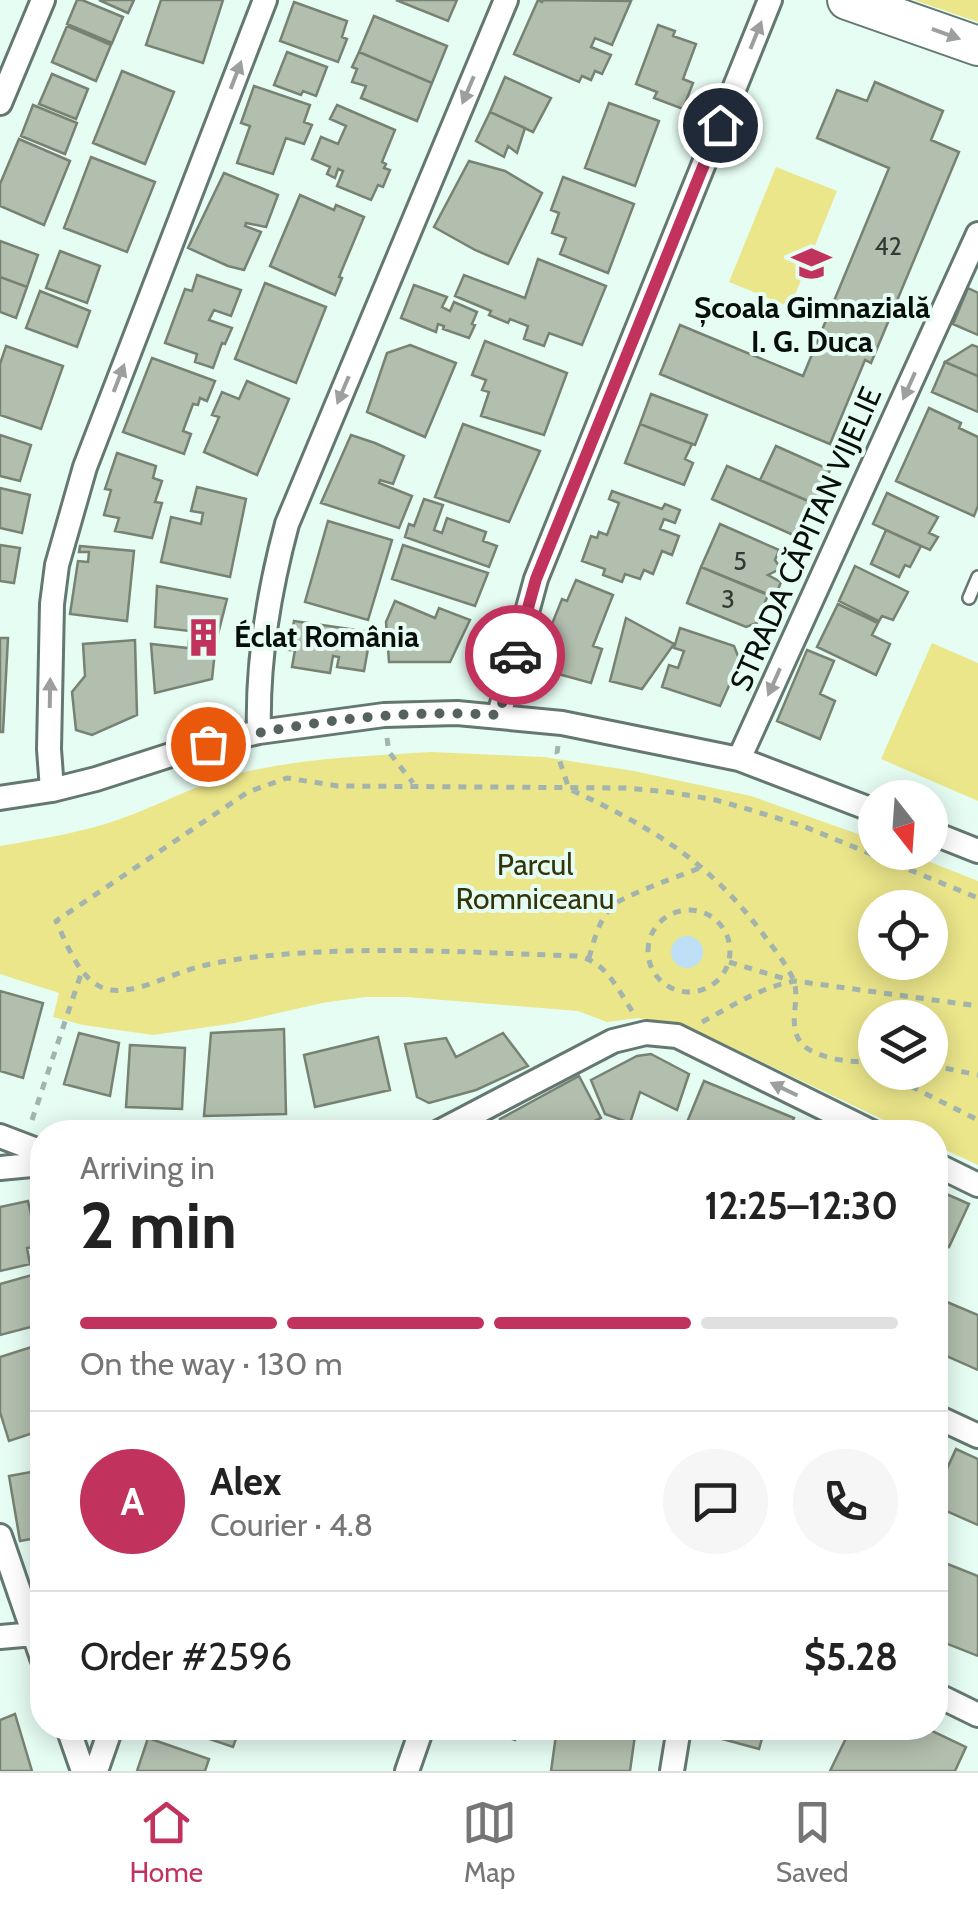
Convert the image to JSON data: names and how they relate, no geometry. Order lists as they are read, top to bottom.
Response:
{
  "streets": {
    "street": ["STRADA CĂPITAN VIJELIE"]
  },
  "one_way": ["STRADA CĂPITAN VIJELIE"],
  "parks": ["Parcul Romniceanu"],
  "places": {
    "school or university": ["Școala Gimnazială I. G. Duca"],
    "building": ["Éclat România"]
  },
  "house_numbers": ["42", "5", "3"],
  "north": "bottom",
  "page": {
    "heading": ["2 min", "Arriving in", "12:25–12:30"],
    "panel": [
      "Alex",
      "Courier · 4.8",
      "Order #2596",
      "$5.28"
    ],
    "bar": "On the way · 130 m",
    "round": "A",
    "tabs": ["Home", "Map", "Saved"]
  }
}
